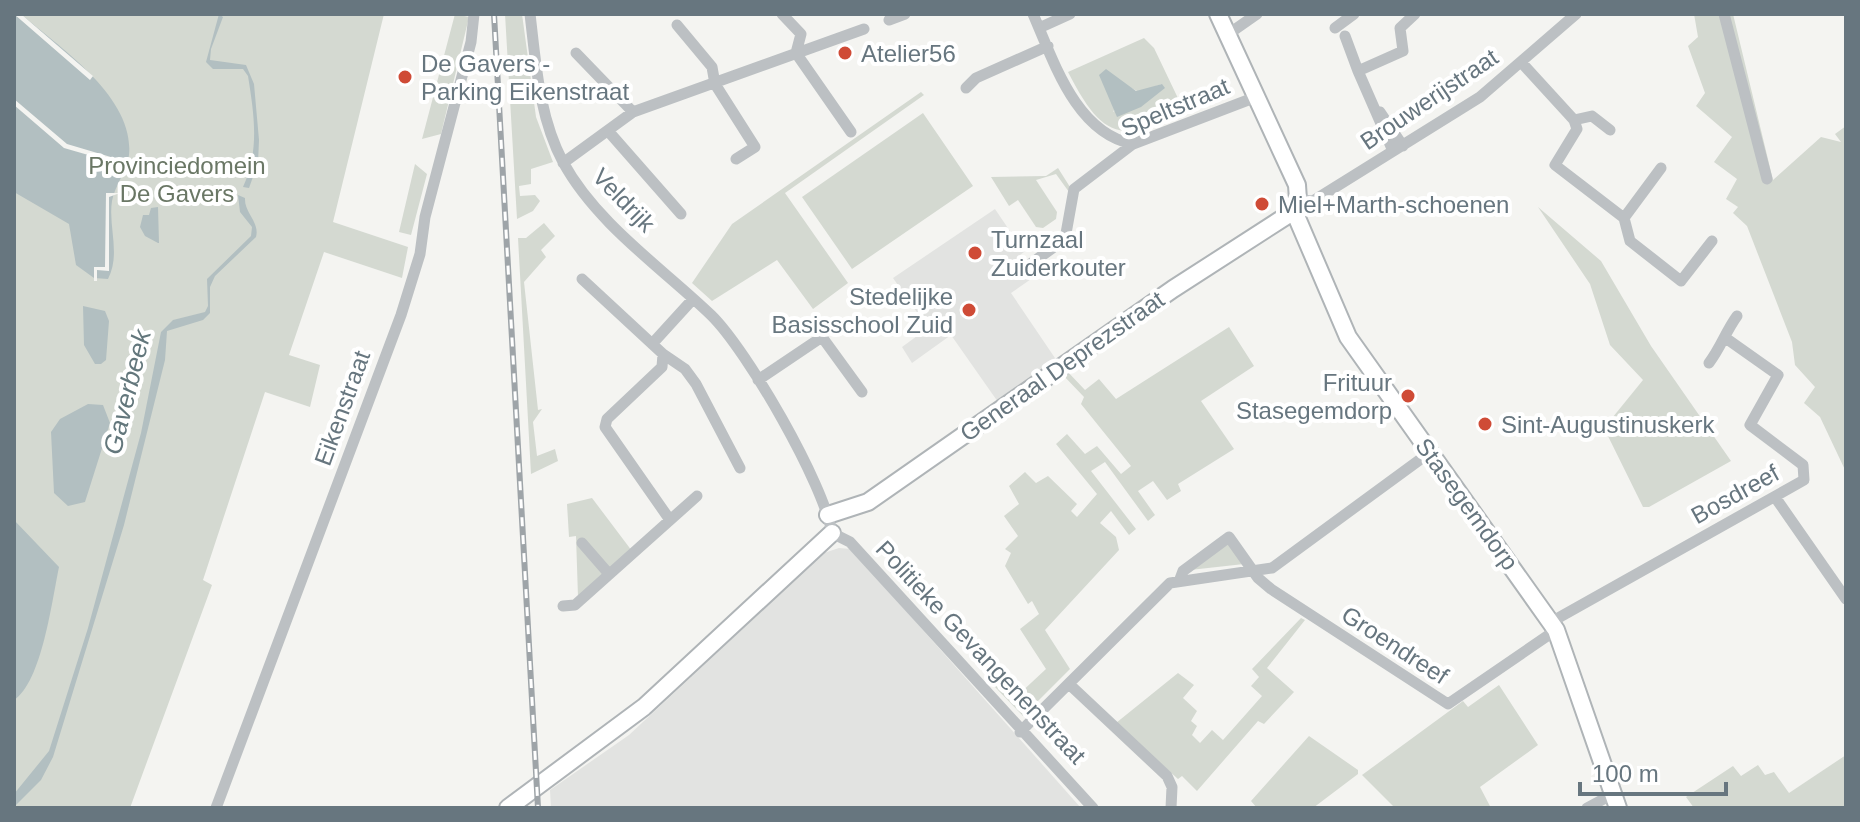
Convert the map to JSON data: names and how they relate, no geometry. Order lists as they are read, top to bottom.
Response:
{
  "streets": {
    "street": [
      "Brouwerijstraat",
      "Speltstraat",
      "Veldrijk",
      "Generaal Deprezstraat",
      "Eikenstraat",
      "Bosdreef",
      "Stasegemdorp",
      "Groendreef",
      "Politieke Gevangenenstraat"
    ]
  },
  "crossings": [
    ["Brouwerijstraat", "Generaal Deprezstraat"],
    ["Brouwerijstraat", "Stasegemdorp"],
    ["Speltstraat", "Stasegemdorp"],
    ["Veldrijk", "Generaal Deprezstraat"],
    ["Veldrijk", "Politieke Gevangenenstraat"],
    ["Generaal Deprezstraat", "Stasegemdorp"],
    ["Bosdreef", "Stasegemdorp"],
    ["Bosdreef", "Groendreef"],
    ["Stasegemdorp", "Groendreef"]
  ],
  "water": ["Gaverbeek"],
  "parks": ["Provinciedomein De Gavers"],
  "places": [
    "Atelier56",
    "De Gavers - Parking Eikenstraat",
    "Miel+Marth-schoenen",
    "Turnzaal Zuiderkouter",
    "Stedelijke Basisschool Zuid",
    "Frituur Stasegemdorp",
    "Sint-Augustinuskerk"
  ],
  "scale_bar": "100 m"
}
